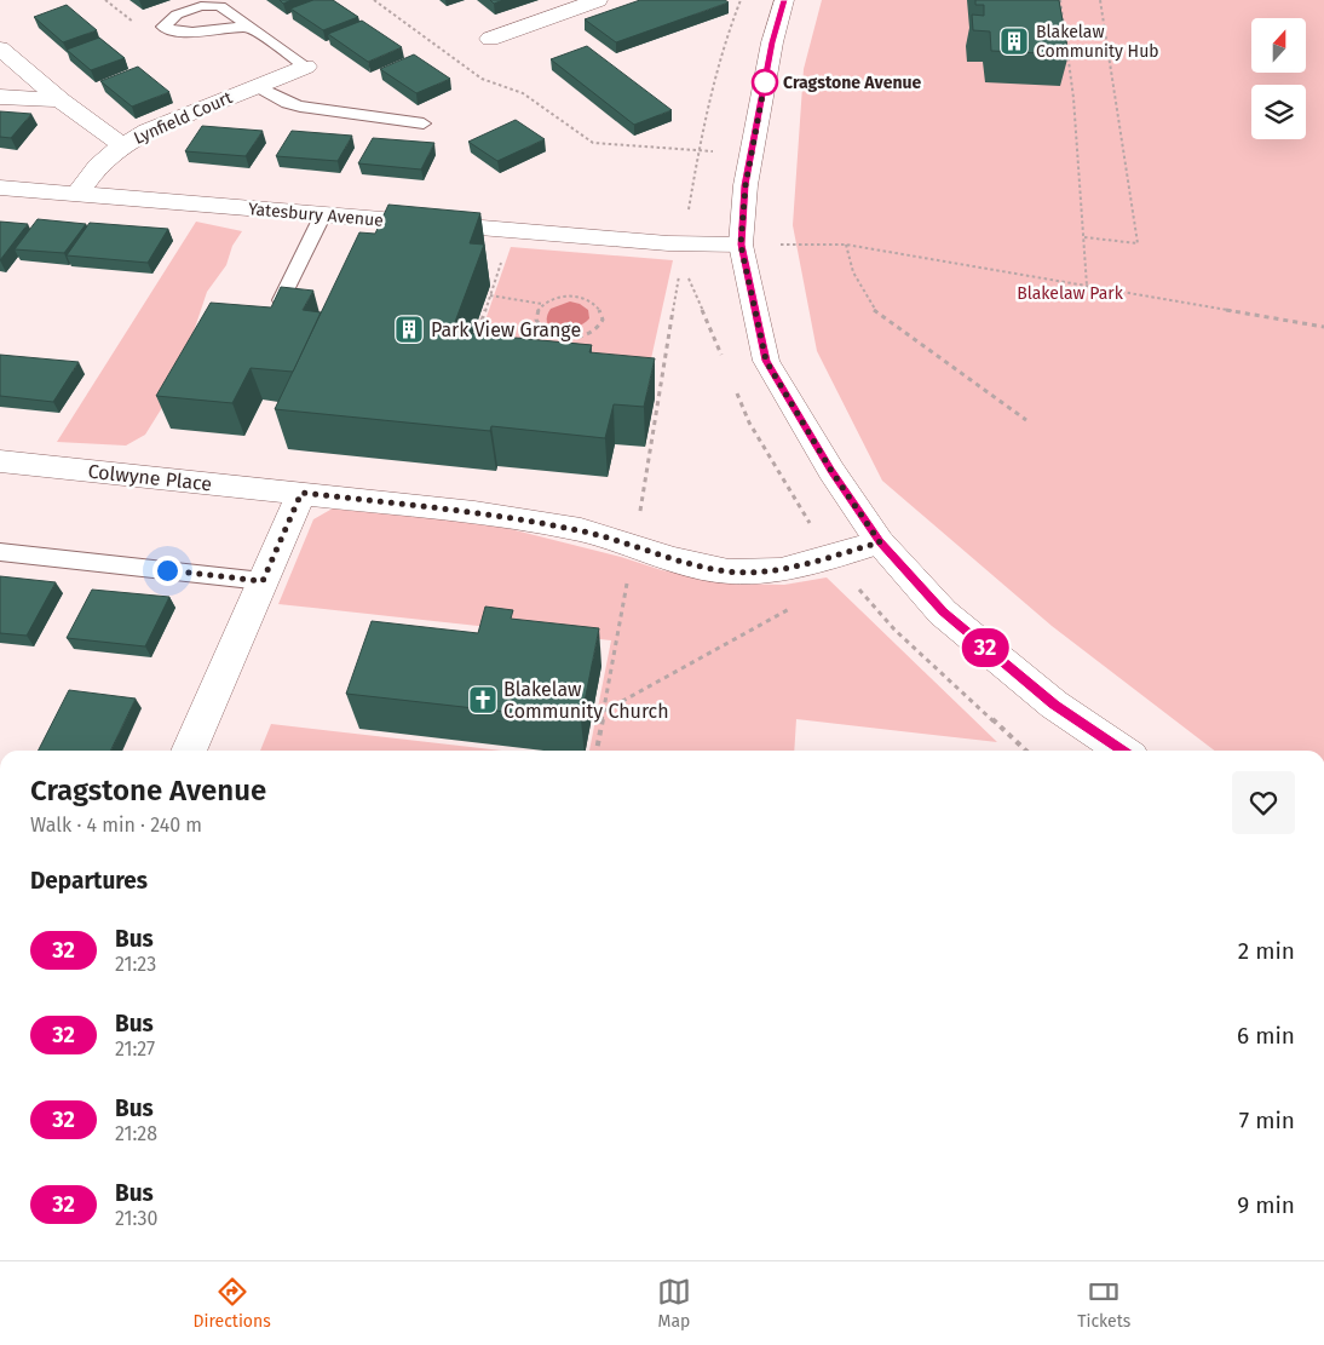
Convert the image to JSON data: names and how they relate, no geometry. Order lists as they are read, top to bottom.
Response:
{
  "streets": {
    "street": ["Lynfield Court", "Yatesbury Avenue", "Colwyne Place"]
  },
  "crossings": [
    ["Lynfield Court", "Yatesbury Avenue"]
  ],
  "parks": ["Blakelaw Park"],
  "places": {
    "building": ["Blakelaw Community Hub", "Park View Grange"],
    "other": ["Cragstone Avenue"],
    "church": ["Blakelaw Community Church"]
  },
  "lines": ["bus line 32"],
  "north": "top",
  "page": {
    "on_map": "32",
    "heading": [
      ["Cragstone Avenue", "Walk · 4 min · 240 m"],
      "Departures"
    ],
    "list": [
      {
        "mark": "32",
        "name": "Bus",
        "note": "21:23",
        "value": "2 min"
      },
      {
        "mark": "32",
        "name": "Bus",
        "note": "21:27",
        "value": "6 min"
      },
      {
        "mark": "32",
        "name": "Bus",
        "note": "21:28",
        "value": "7 min"
      },
      {
        "mark": "32",
        "name": "Bus",
        "note": "21:30",
        "value": "9 min"
      }
    ],
    "tabs": ["Directions", "Map", "Tickets"]
  }
}
